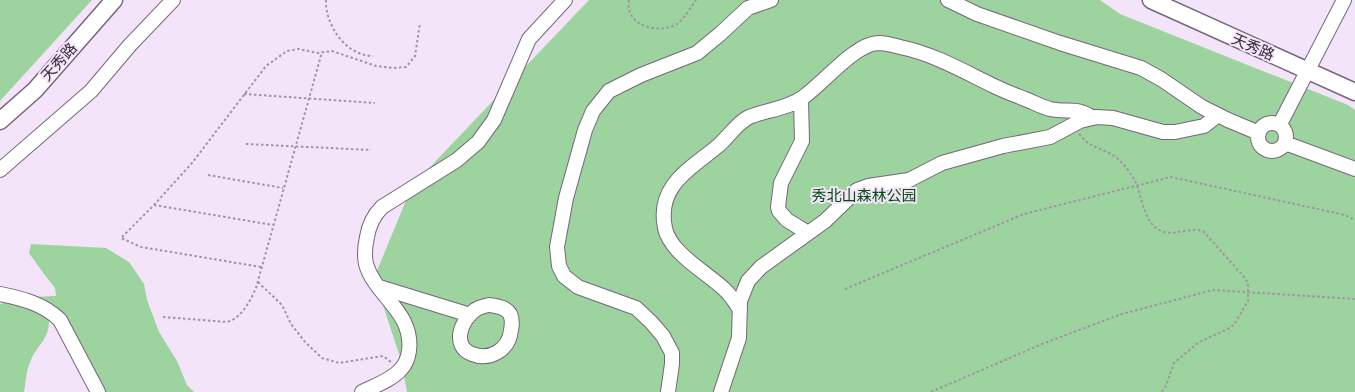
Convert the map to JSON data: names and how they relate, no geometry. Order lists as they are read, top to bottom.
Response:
{
  "streets": {
    "main road": ["天秀路"]
  },
  "parks": ["秀北山森林公园"]
}
